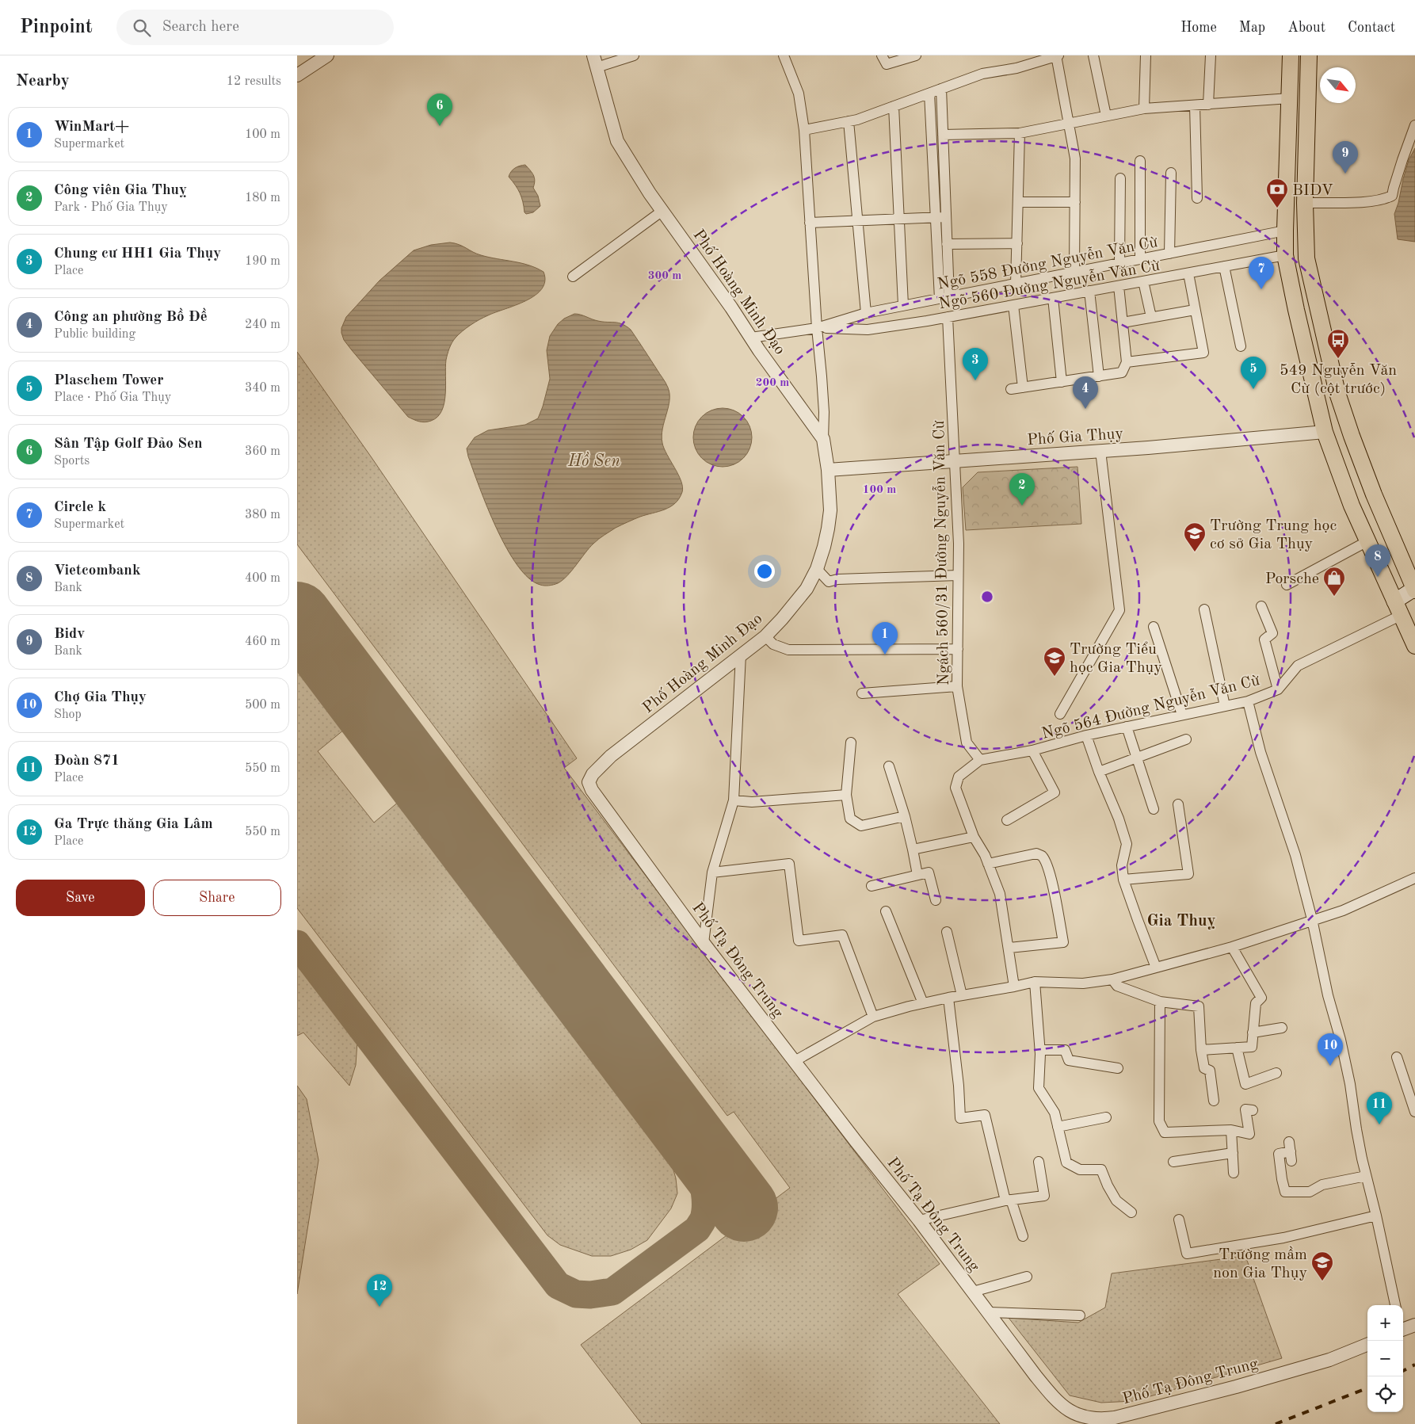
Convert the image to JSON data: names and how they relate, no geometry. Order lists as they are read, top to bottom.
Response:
{
  "streets": {
    "street": [
      "Ngõ 558 Đường Nguyễn Văn Cừ",
      "Ngõ 560 Đường Nguyễn Văn Cừ",
      "Phố Hoàng Minh Đạo",
      "Phố Gia Thụy",
      "Ngách 560/31 Đường Nguyễn Văn Cừ",
      "Ngõ 564 Đường Nguyễn Văn Cừ",
      "Phố Tạ Đông Trung"
    ]
  },
  "crossings": [
    ["Ngõ 558 Đường Nguyễn Văn Cừ", "Ngõ 560 Đường Nguyễn Văn Cừ"],
    ["Ngõ 560 Đường Nguyễn Văn Cừ", "Ngách 560/31 Đường Nguyễn Văn Cừ"],
    ["Phố Hoàng Minh Đạo", "Phố Gia Thụy"],
    ["Phố Hoàng Minh Đạo", "Phố Tạ Đông Trung"],
    ["Phố Gia Thụy", "Ngách 560/31 Đường Nguyễn Văn Cừ"],
    ["Ngách 560/31 Đường Nguyễn Văn Cừ", "Ngõ 564 Đường Nguyễn Văn Cừ"]
  ],
  "districts": ["Gia Thuỵ"],
  "water": ["Hồ Sen"],
  "places": {
    "bank": ["BIDV"],
    "bus stop": ["549 Nguyễn Văn Cừ (cột trước)"],
    "school or university": ["Trường Trung học cơ sở Gia Thụy", "Trường Tiểu học Gia Thụy", "Trường mầm non Gia Thụy"],
    "shop": ["Porsche"]
  },
  "north": "bottom right",
  "page": {
    "header": "Pinpoint",
    "search": "Search here",
    "nav": [
      "Home",
      "Map",
      "About",
      "Contact"
    ],
    "heading": ["Nearby", "12 results"],
    "pins": [
      "6",
      "9",
      "7",
      "3",
      "5",
      "4",
      "2",
      "8",
      "1",
      "10",
      "11",
      "12"
    ],
    "list": [
      {
        "mark": "1",
        "name": "WinMart+",
        "note": "Supermarket",
        "value": "100 m"
      },
      {
        "mark": "2",
        "name": "Công viên Gia Thuỵ",
        "note": "Park · Phố Gia Thụy",
        "value": "180 m"
      },
      {
        "mark": "3",
        "name": "Chung cư HH1 Gia Thụy",
        "note": "Place",
        "value": "190 m"
      },
      {
        "mark": "4",
        "name": "Công an phường Bồ Đề",
        "note": "Public building",
        "value": "240 m"
      },
      {
        "mark": "5",
        "name": "Plaschem Tower",
        "note": "Place · Phố Gia Thụy",
        "value": "340 m"
      },
      {
        "mark": "6",
        "name": "Sân Tập Golf Đảo Sen",
        "note": "Sports",
        "value": "360 m"
      },
      {
        "mark": "7",
        "name": "Circle k",
        "note": "Supermarket",
        "value": "380 m"
      },
      {
        "mark": "8",
        "name": "Vietcombank",
        "note": "Bank",
        "value": "400 m"
      },
      {
        "mark": "9",
        "name": "Bidv",
        "note": "Bank",
        "value": "460 m"
      },
      {
        "mark": "10",
        "name": "Chợ Gia Thụy",
        "note": "Shop",
        "value": "500 m"
      },
      {
        "mark": "11",
        "name": "Đoàn 871",
        "note": "Place",
        "value": "550 m"
      },
      {
        "mark": "12",
        "name": "Ga Trực thăng Gia Lâm",
        "note": "Place",
        "value": "550 m"
      }
    ],
    "buttons": ["Save", "Share"],
    "map_buttons": ["+", "−"]
  },
  "rings": ["300 m", "200 m", "100 m"]
}
